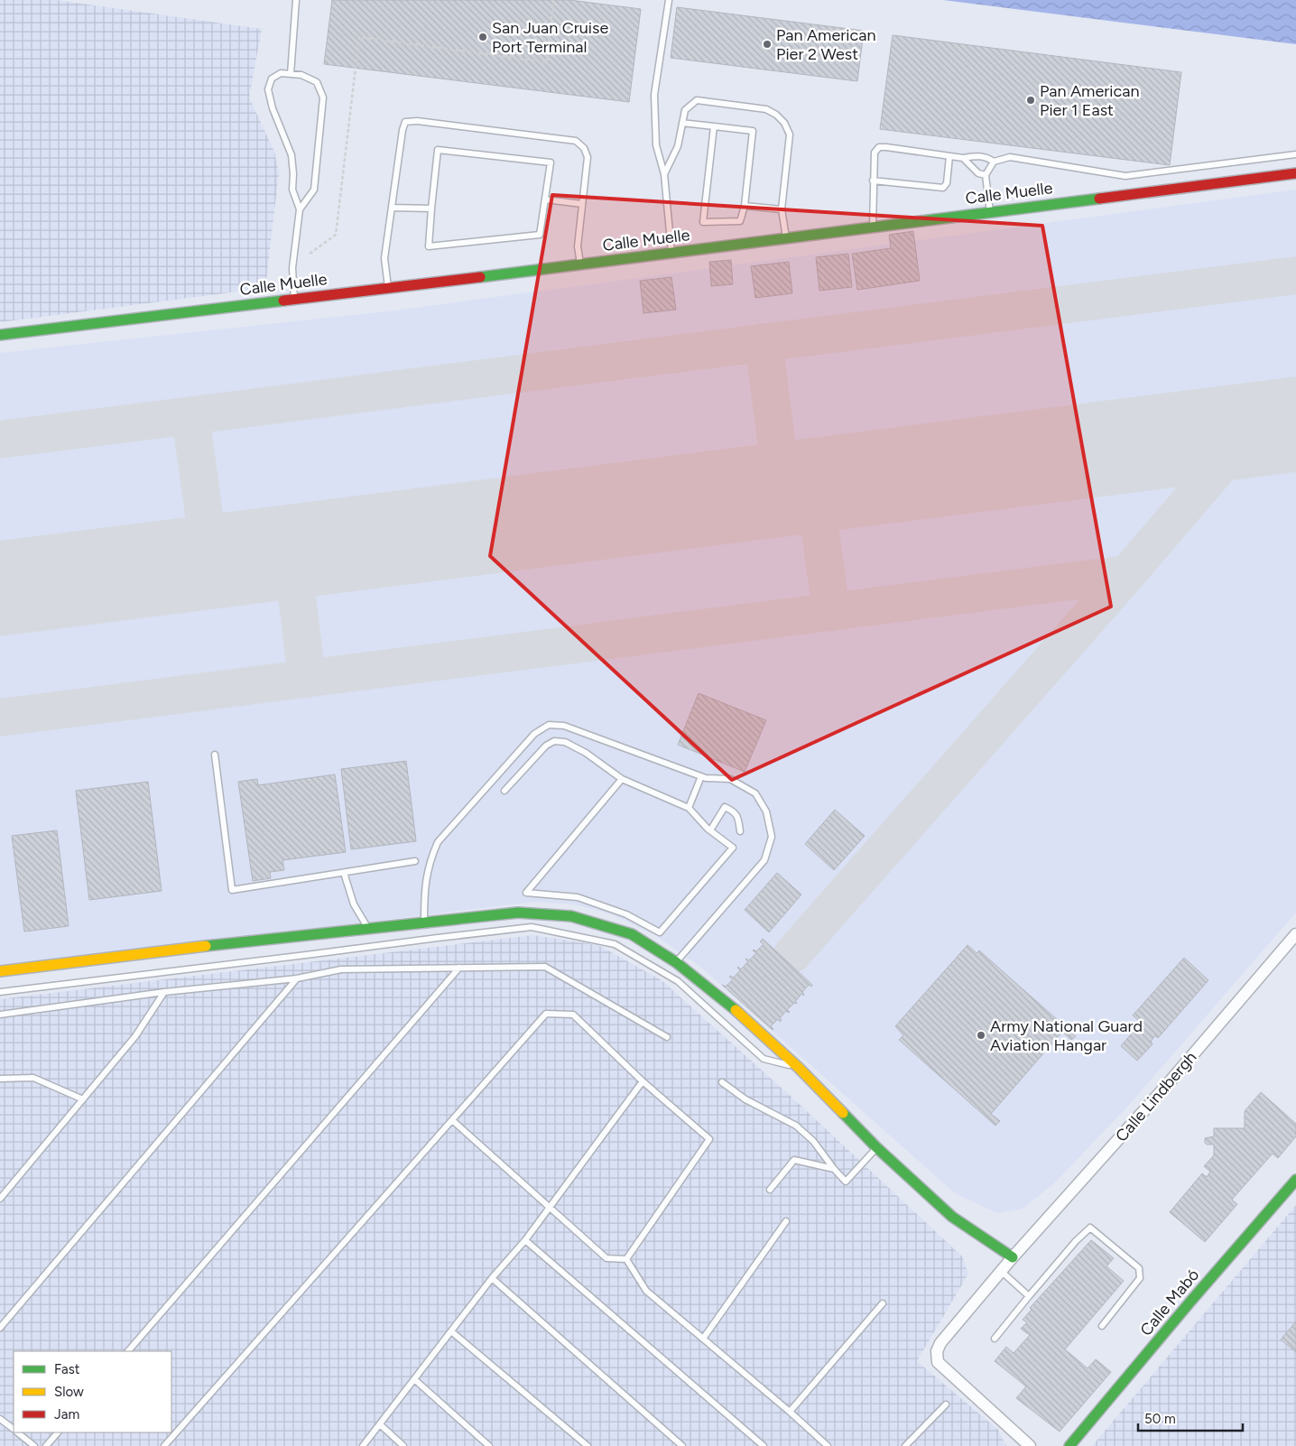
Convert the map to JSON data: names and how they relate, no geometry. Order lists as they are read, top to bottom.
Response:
{
  "streets": {
    "street": ["Calle Muelle", "Calle Lindbergh", "Calle Mabó"]
  },
  "places": [
    "San Juan Cruise Port Terminal",
    "Pan American Pier 2 West",
    "Pan American Pier 1 East",
    "Army National Guard Aviation Hangar"
  ],
  "legend": ["Fast", "Slow", "Jam"],
  "scale_bar": "50 m"
}
